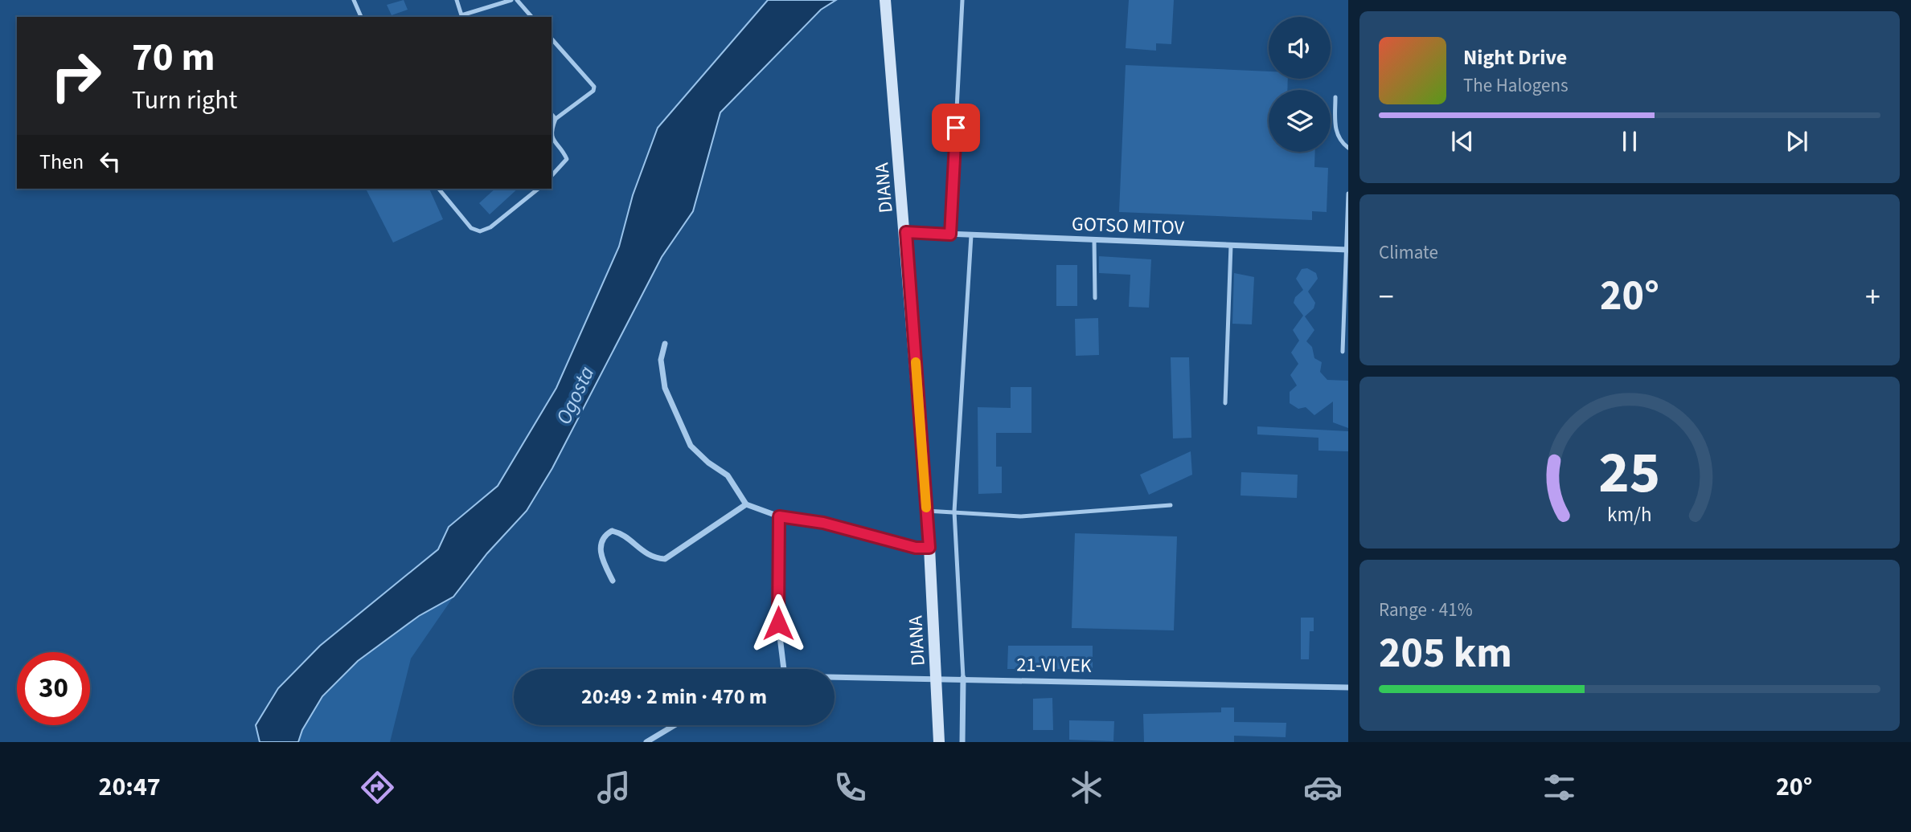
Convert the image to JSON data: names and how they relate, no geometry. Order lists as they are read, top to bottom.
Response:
{
  "streets": {
    "main road": ["DIANA"],
    "street": ["GOTSO MITOV", "21-VI VEK"]
  },
  "crossings": [
    ["DIANA", "GOTSO MITOV"],
    ["DIANA", "21-VI VEK"]
  ],
  "water": ["Ogosta"],
  "page": {
    "turn": ["70 m", "Turn right"],
    "song": ["Night Drive", "The Halogens"],
    "then": "Then",
    "tile": [
      "Climate",
      ["Range · 41%", "205 km"]
    ],
    "heat": ["−", "20°", "+"],
    "limit": "30",
    "trip": "20:49 · 2 min · 470 m",
    "tabs": ["20:47", "20°"],
    "gauge": ["25", "km/h"]
  }
}
